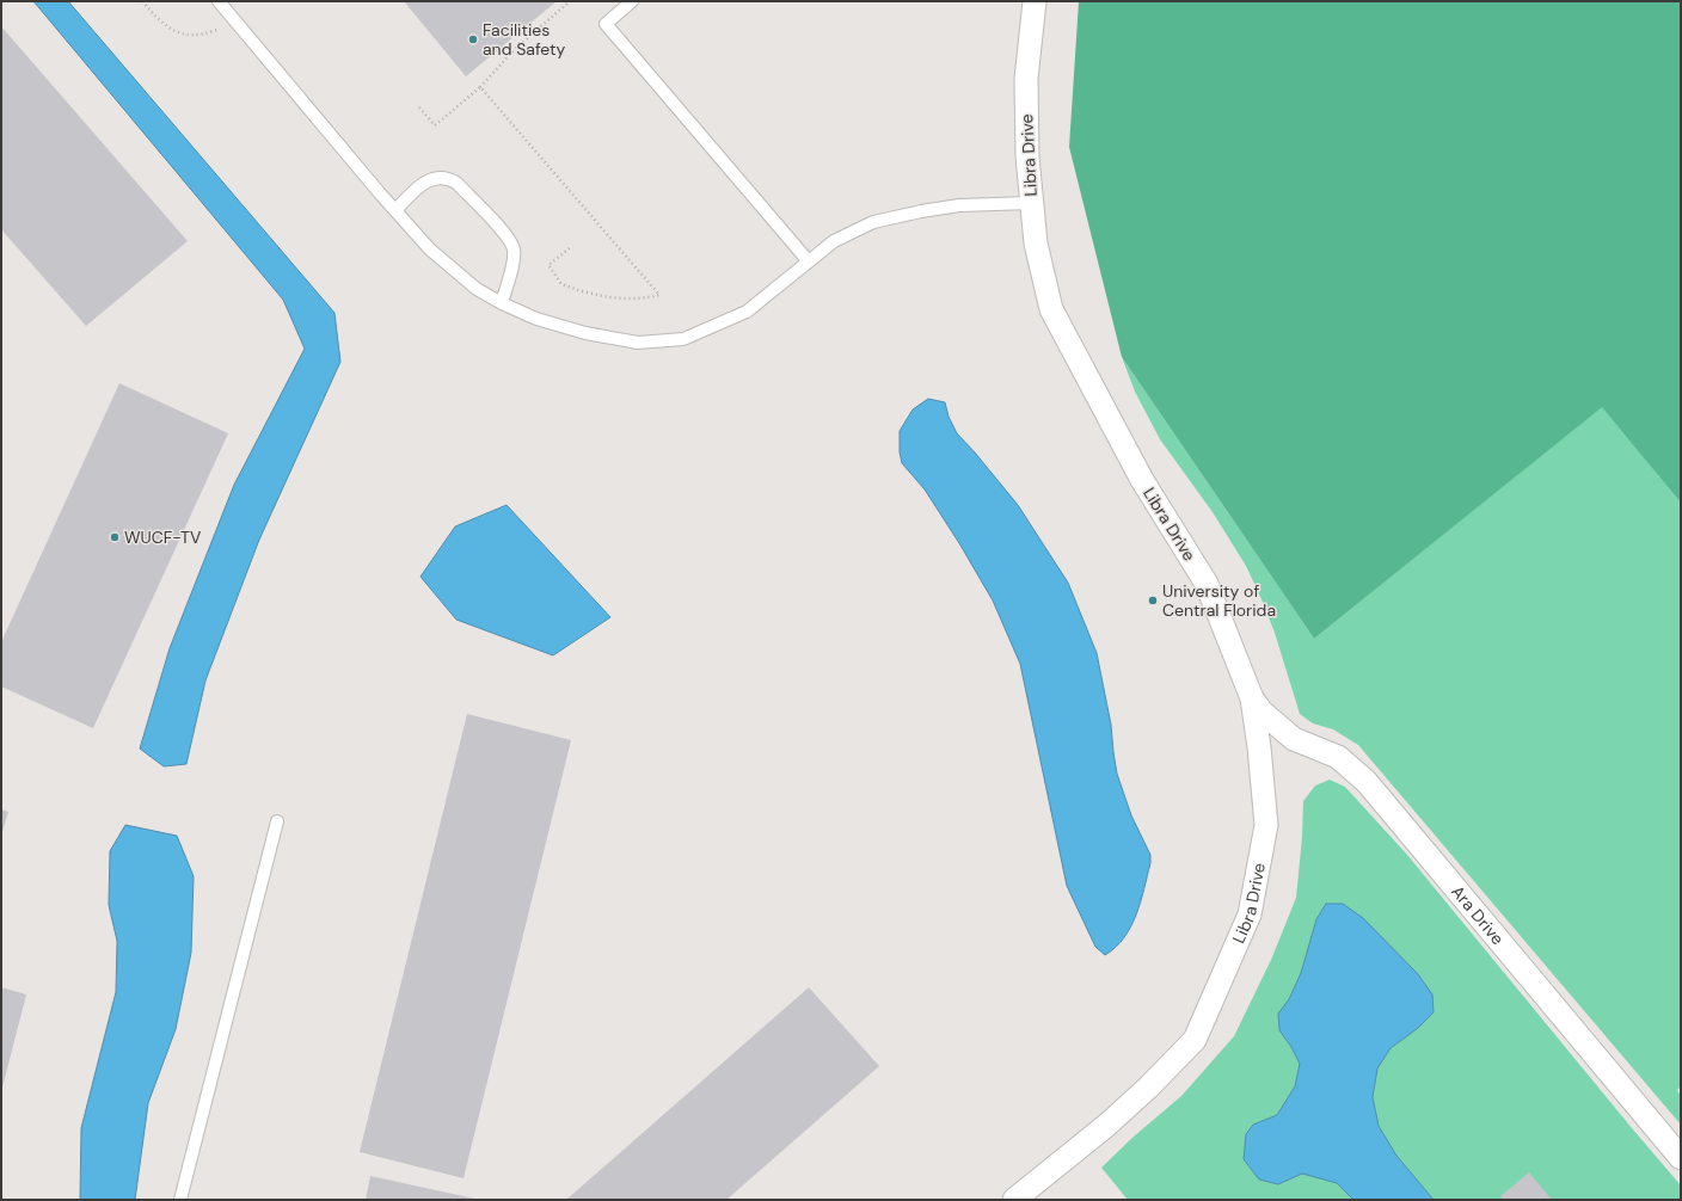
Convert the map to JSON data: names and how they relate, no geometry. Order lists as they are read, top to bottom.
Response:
{
  "streets": {
    "street": ["Libra Drive", "Ara Drive"]
  },
  "crossings": [
    ["Libra Drive", "Ara Drive"]
  ],
  "places": ["Facilities and Safety", "WUCF-TV", "University of Central Florida"]
}
